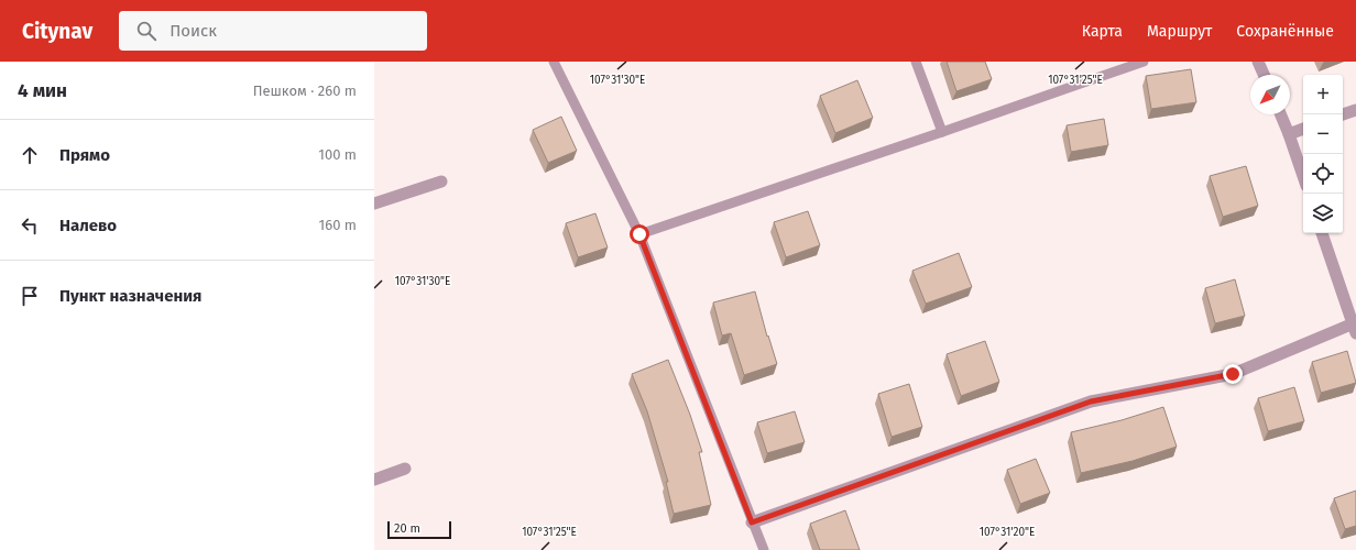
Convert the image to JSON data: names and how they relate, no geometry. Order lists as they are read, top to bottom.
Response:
{
  "scale_bar": "20 m",
  "north": "bottom left",
  "page": {
    "header": "Citynav",
    "search": "Поиск",
    "nav": ["Карта", "Маршрут", "Сохранённые"],
    "heading": ["4 мин", "Пешком · 260 m"],
    "map_buttons": ["+", "−"],
    "list": [
      ["Прямо", "100 m"],
      ["Налево", "160 m"],
      "Пункт назначения"
    ],
    "scale": "20 m"
  },
  "coordinates": ["107°31'30\"E", "107°31'25\"E", "107°31'20\"E"]
}
